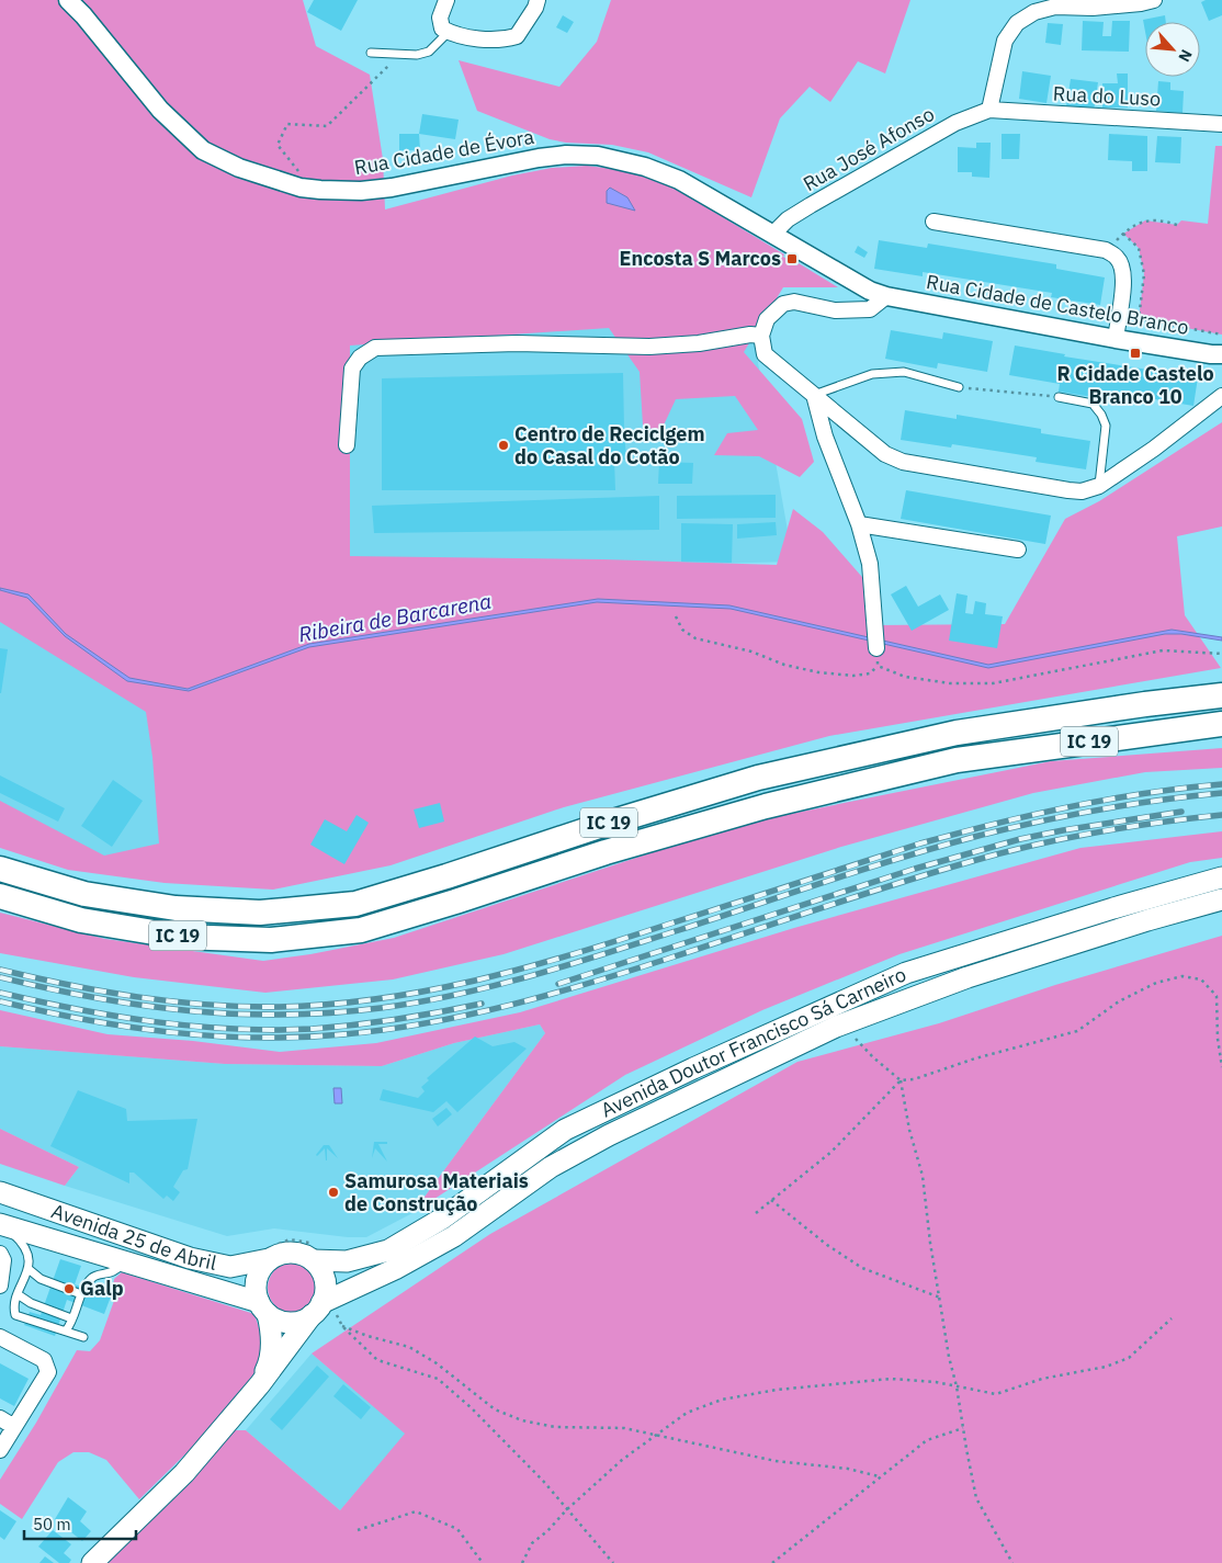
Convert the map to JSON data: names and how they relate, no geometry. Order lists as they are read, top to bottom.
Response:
{
  "streets": {
    "highway": ["IC 19"],
    "main road": ["Avenida Doutor Francisco Sá Carneiro", "Avenida 25 de Abril"],
    "street": [
      "Rua do Luso",
      "Rua José Afonso",
      "Rua Cidade de Évora",
      "Rua Cidade de Castelo Branco"
    ]
  },
  "crossings": [
    ["Rua do Luso", "Rua José Afonso"],
    ["Rua José Afonso", "Rua Cidade de Évora"],
    ["Rua Cidade de Évora", "Rua Cidade de Castelo Branco"],
    ["Avenida Doutor Francisco Sá Carneiro", "Avenida 25 de Abril"]
  ],
  "water": ["Ribeira de Barcarena"],
  "places": {
    "transit": ["Encosta S Marcos", "R Cidade Castelo Branco 10"],
    "other": ["Centro de Reciclgem do Casal do Cotão", "Samurosa Materiais de Construção", "Galp"]
  },
  "scale_bar": "50 m",
  "north": "bottom right"
}
